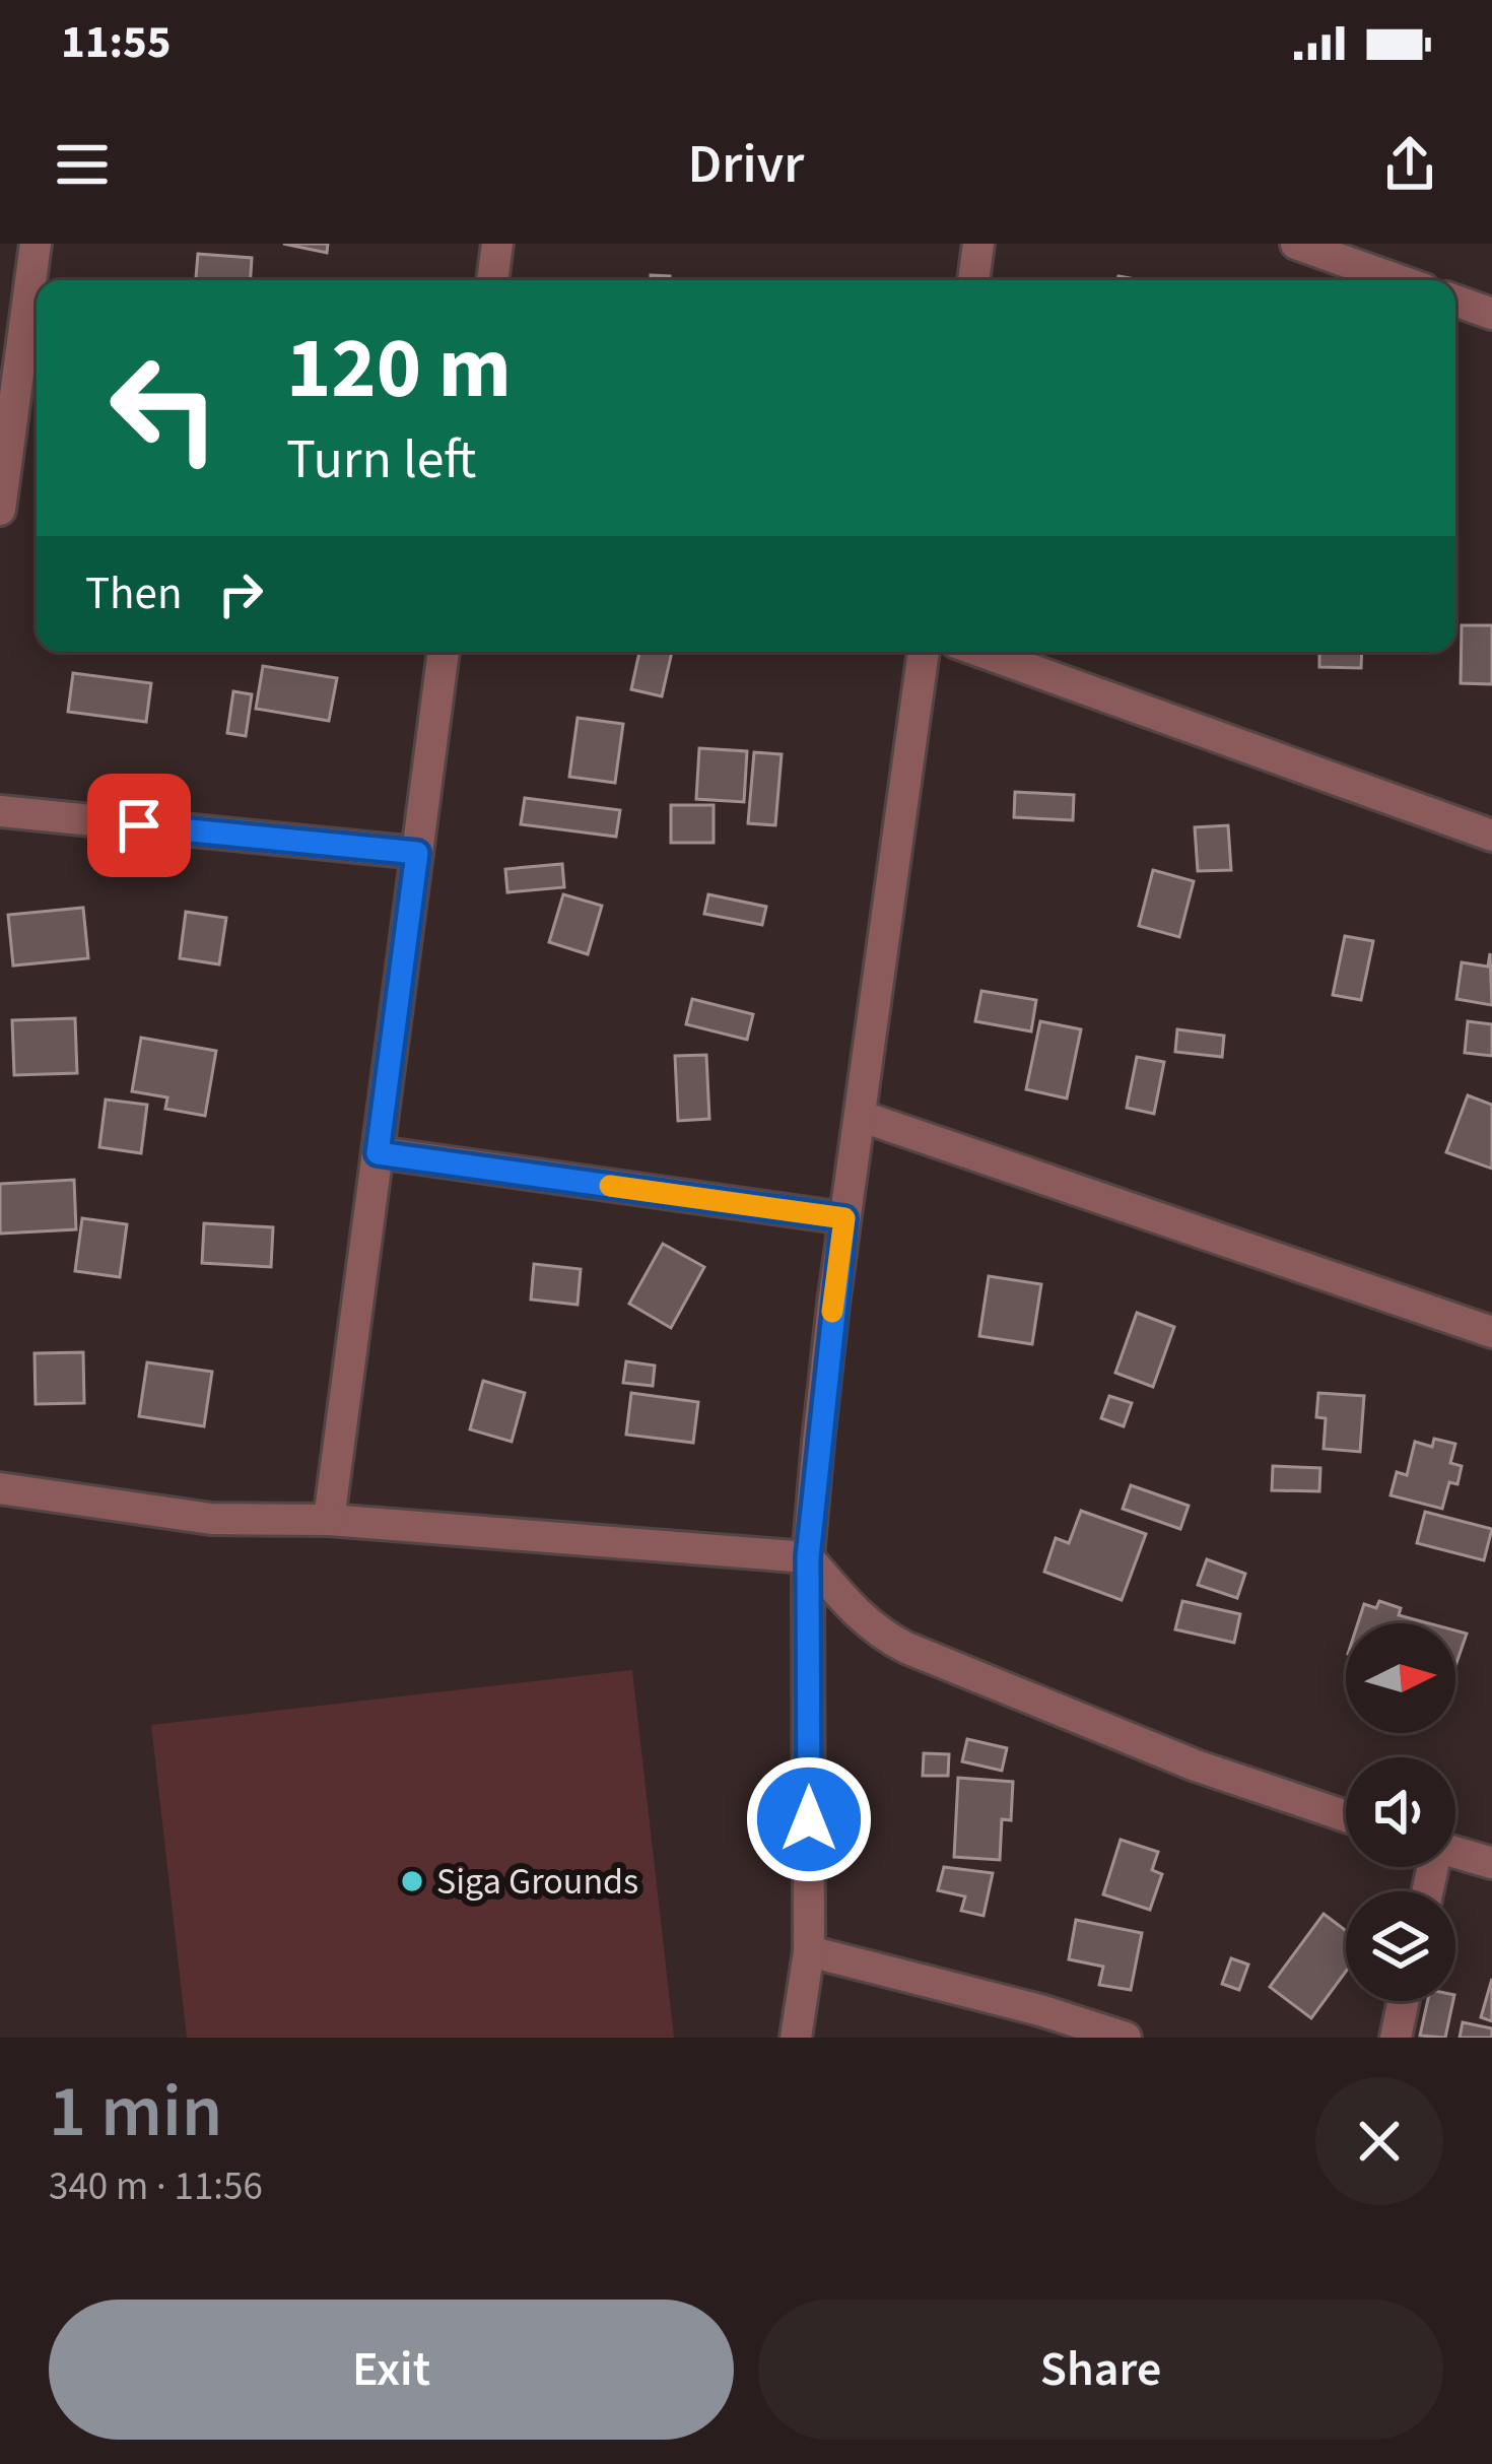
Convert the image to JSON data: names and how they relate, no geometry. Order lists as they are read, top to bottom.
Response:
{
  "places": ["Siga Grounds"],
  "north": "right",
  "page": {
    "status": "11:55",
    "header": "Drivr",
    "turn": ["120 m", "Turn left"],
    "then": "Then",
    "heading": ["1 min", "340 m · 11:56"],
    "buttons": ["Exit", "Share"]
  }
}
